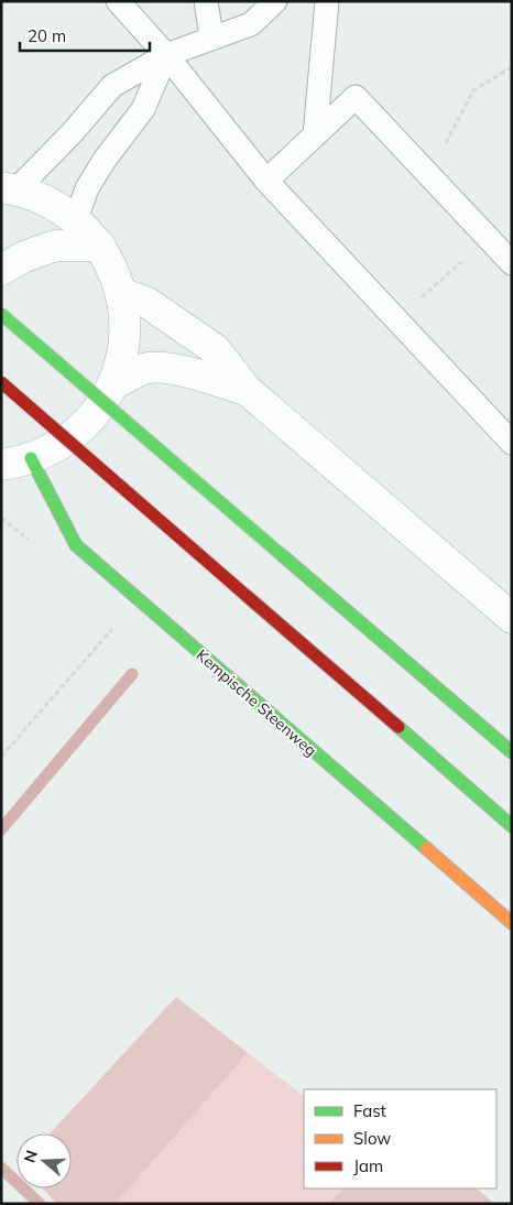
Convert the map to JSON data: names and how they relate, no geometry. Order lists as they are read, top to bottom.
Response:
{
  "streets": {
    "main road": ["Kempische Steenweg"]
  },
  "legend": ["Fast", "Slow", "Jam"],
  "scale_bar": "20 m",
  "north": "left"
}
